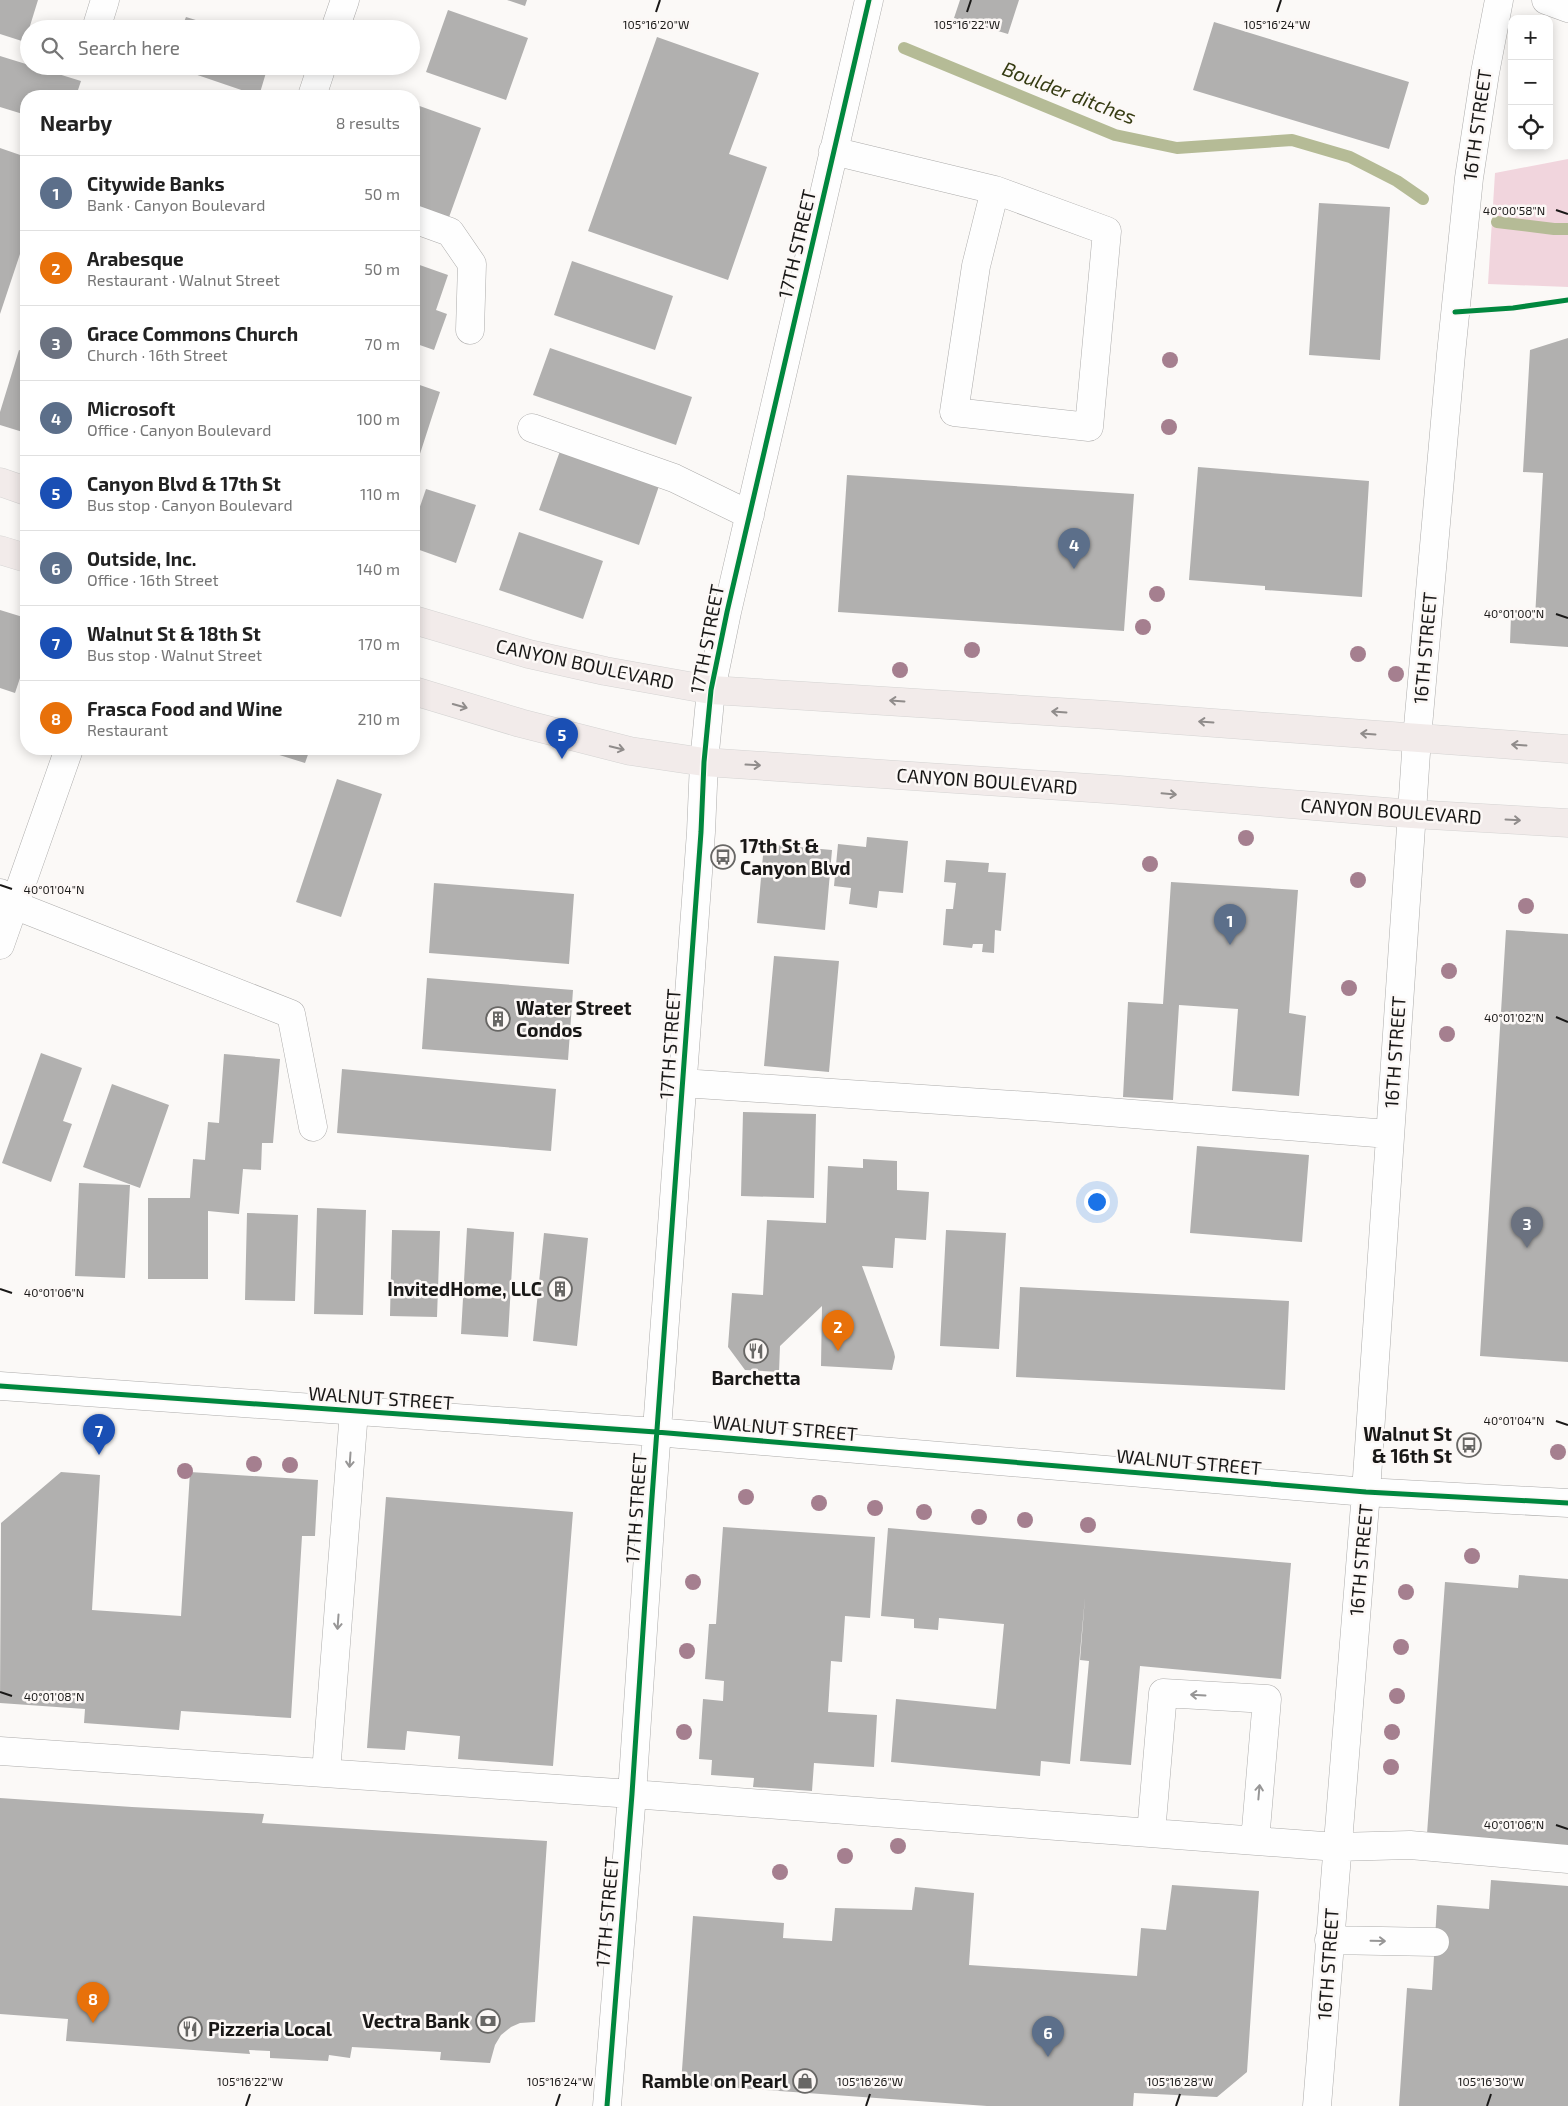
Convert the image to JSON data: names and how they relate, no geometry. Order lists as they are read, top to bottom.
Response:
{
  "streets": {
    "main road": ["CANYON BOULEVARD"],
    "street": ["16TH STREET", "17TH STREET", "WALNUT STREET"]
  },
  "crossings": [
    ["16TH STREET", "CANYON BOULEVARD"],
    ["16TH STREET", "WALNUT STREET"],
    ["17TH STREET", "CANYON BOULEVARD"],
    ["17TH STREET", "WALNUT STREET"]
  ],
  "water": ["Boulder ditches"],
  "places": {
    "bus stop": ["17th St & Canyon Blvd", "Walnut St & 16th St"],
    "building": ["Water Street Condos", "InvitedHome, LLC"],
    "restaurant": ["Barchetta", "Pizzeria Local"],
    "bank": ["Vectra Bank"],
    "shop": ["Ramble on Pearl"]
  },
  "page": {
    "map_buttons": ["+", "−"],
    "search": "Search here",
    "heading": ["Nearby", "8 results"],
    "list": [
      {
        "mark": "1",
        "name": "Citywide Banks",
        "note": "Bank · Canyon Boulevard",
        "value": "50 m"
      },
      {
        "mark": "2",
        "name": "Arabesque",
        "note": "Restaurant · Walnut Street",
        "value": "50 m"
      },
      {
        "mark": "3",
        "name": "Grace Commons Church",
        "note": "Church · 16th Street",
        "value": "70 m"
      },
      {
        "mark": "4",
        "name": "Microsoft",
        "note": "Office · Canyon Boulevard",
        "value": "100 m"
      },
      {
        "mark": "5",
        "name": "Canyon Blvd & 17th St",
        "note": "Bus stop · Canyon Boulevard",
        "value": "110 m"
      },
      {
        "mark": "6",
        "name": "Outside, Inc.",
        "note": "Office · 16th Street",
        "value": "140 m"
      },
      {
        "mark": "7",
        "name": "Walnut St & 18th St",
        "note": "Bus stop · Walnut Street",
        "value": "170 m"
      },
      {
        "mark": "8",
        "name": "Frasca Food and Wine",
        "note": "Restaurant",
        "value": "210 m"
      }
    ],
    "pins": [
      "4",
      "5",
      "1",
      "3",
      "2",
      "7",
      "8",
      "6"
    ]
  },
  "coordinates": [
    "105°16'22\"W",
    "105°16'24\"W",
    "105°16'20\"W",
    "40°00'58\"N",
    "40°01'00\"N",
    "40°01'04\"N",
    "40°01'02\"N",
    "40°01'06\"N",
    "40°01'08\"N",
    "105°16'26\"W",
    "105°16'28\"W",
    "105°16'30\"W"
  ]
}
